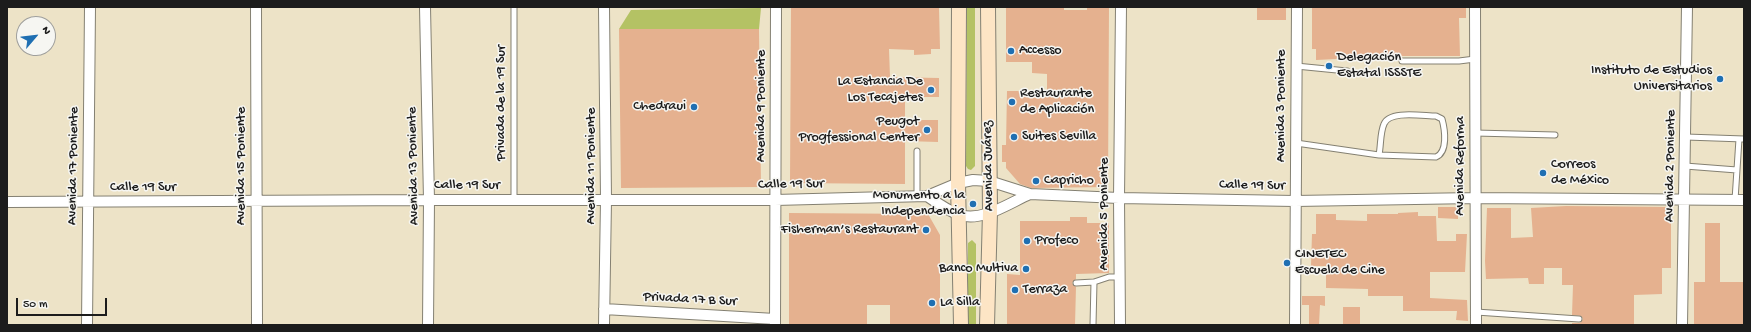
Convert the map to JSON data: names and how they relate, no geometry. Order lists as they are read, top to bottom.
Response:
{
  "streets": {
    "main road": ["Avenida Juárez"],
    "street": [
      "Avenida 9 Poniente",
      "Avenida 3 Poniente",
      "Avenida 17 Poniente",
      "Avenida 15 Poniente",
      "Avenida 13 Poniente",
      "Avenida 11 Poniente",
      "Avenida Reforma",
      "Avenida 2 Poniente",
      "Calle 19 Sur",
      "Avenida 5 Poniente",
      "Privada 17 B Sur"
    ],
    "lane": ["Privada de la 19 Sur"]
  },
  "crossings": [
    ["Privada de la 19 Sur", "Calle 19 Sur"],
    ["Avenida 9 Poniente", "Calle 19 Sur"],
    ["Avenida 9 Poniente", "Privada 17 B Sur"],
    ["Avenida 3 Poniente", "Calle 19 Sur"],
    ["Avenida 17 Poniente", "Calle 19 Sur"],
    ["Avenida 15 Poniente", "Calle 19 Sur"],
    ["Avenida 13 Poniente", "Calle 19 Sur"],
    ["Avenida 11 Poniente", "Calle 19 Sur"],
    ["Avenida 11 Poniente", "Privada 17 B Sur"],
    ["Avenida Juárez", "Calle 19 Sur"],
    ["Avenida Reforma", "Calle 19 Sur"],
    ["Avenida 2 Poniente", "Calle 19 Sur"],
    ["Calle 19 Sur", "Avenida 5 Poniente"]
  ],
  "places": [
    "Accesso",
    "Delegación Estatal ISSSTE",
    "Instituto de Estudios Universitarios",
    "La Estancia De Los Tecajetes",
    "Restaurante de Aplicación",
    "Chedraui",
    "Peugot Progfessional Center",
    "Suites Sevilla",
    "Correos de México",
    "Capricho",
    "Monumento a la Independencia",
    "Fisherman’s Restaurant",
    "Profeco",
    "CINETEC Escuela de Cine",
    "Banco Multiva",
    "Terraza",
    "La Silla"
  ],
  "scale_bar": "50 m",
  "north": "top right"
}
